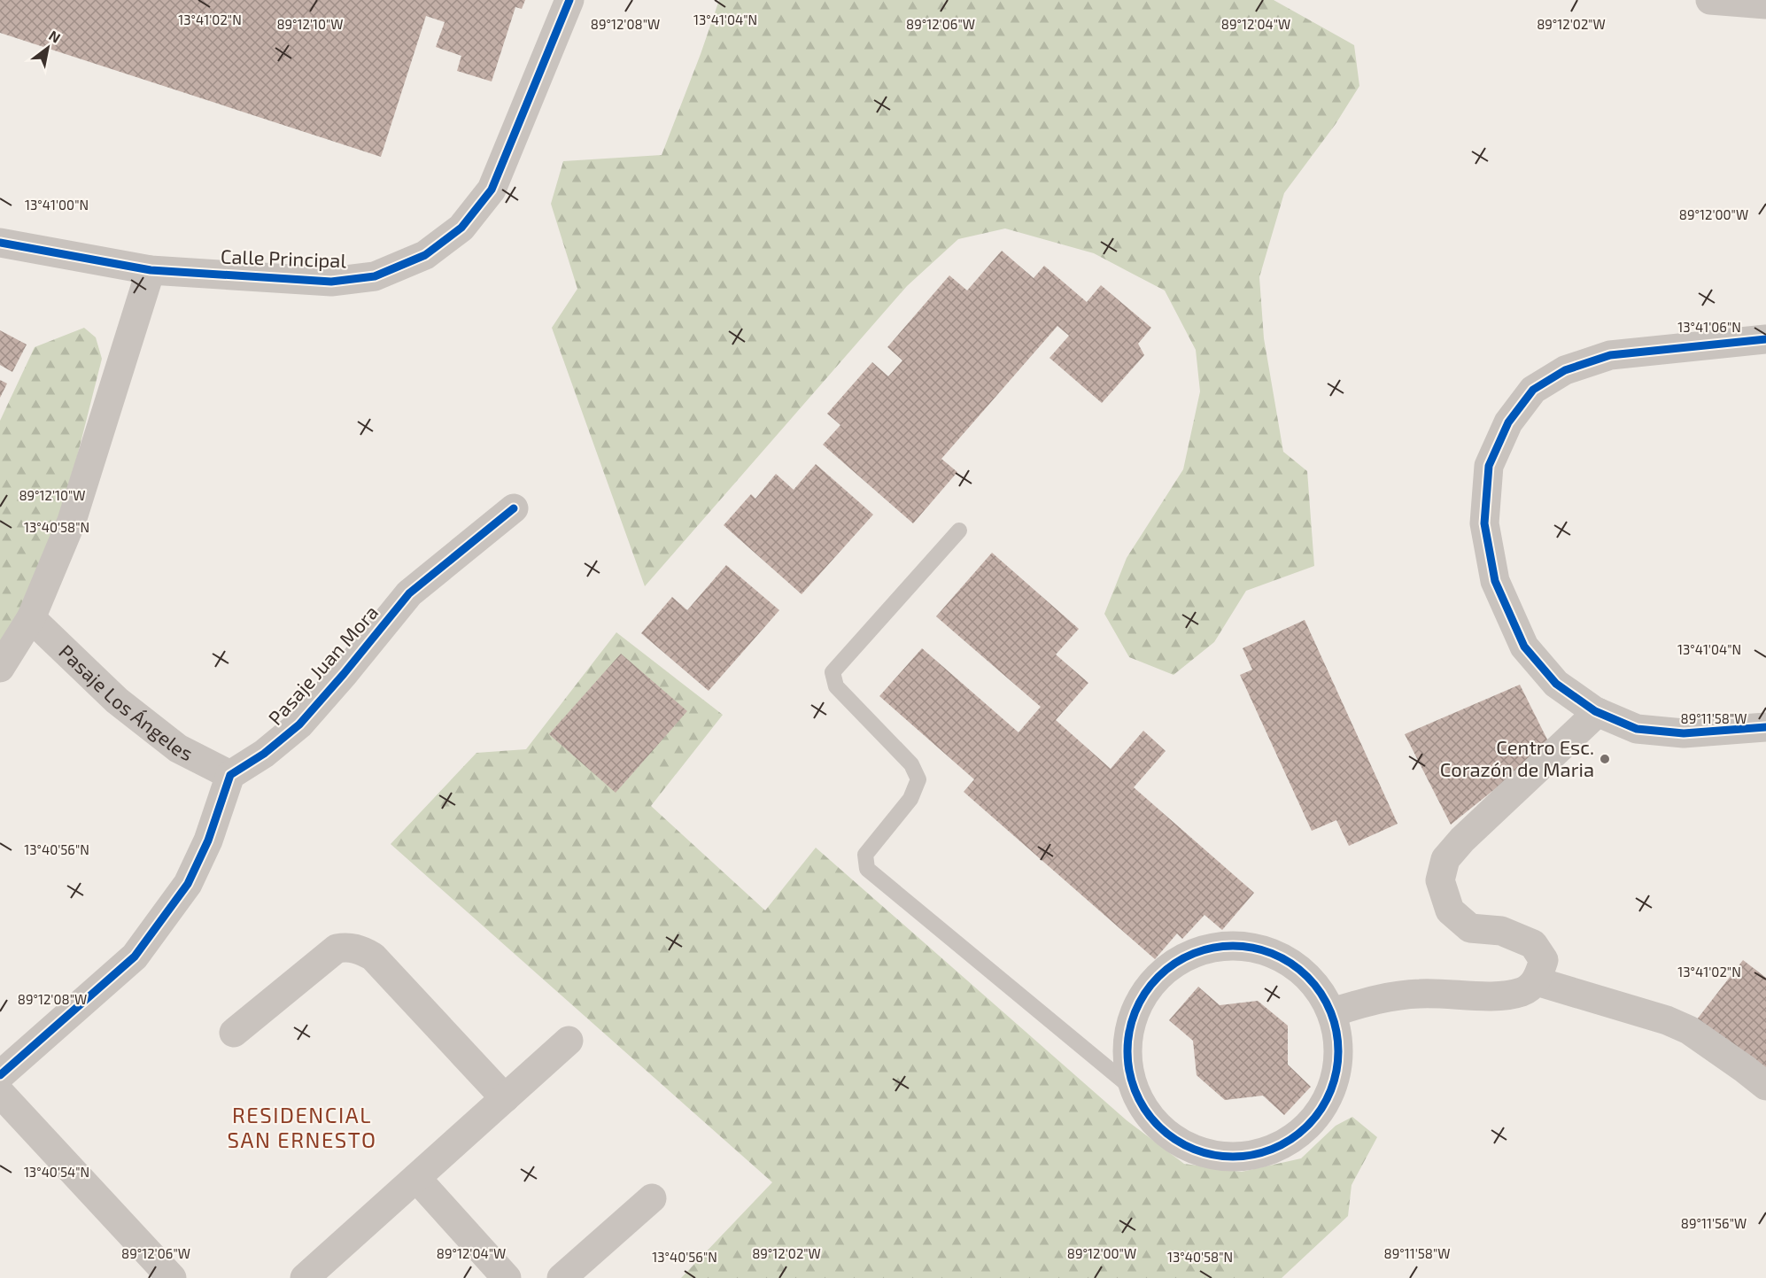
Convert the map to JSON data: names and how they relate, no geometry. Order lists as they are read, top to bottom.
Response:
{
  "streets": {
    "street": ["Calle Principal", "Pasaje Juan Mora", "Pasaje Los Ángeles"]
  },
  "crossings": [
    ["Pasaje Juan Mora", "Pasaje Los Ángeles"]
  ],
  "districts": ["RESIDENCIAL SAN ERNESTO"],
  "places": ["Centro Esc. Corazón de Maria"],
  "north": "top right",
  "coordinates": [
    "13°41'02\"N",
    "13°41'04\"N",
    "89°12'10\"W",
    "89°12'08\"W",
    "89°12'06\"W",
    "89°12'04\"W",
    "89°12'02\"W",
    "13°41'00\"N",
    "89°12'00\"W",
    "13°41'06\"N",
    "13°40'58\"N",
    "89°11'58\"W",
    "13°40'56\"N",
    "13°40'54\"N",
    "89°11'56\"W"
  ]
}
